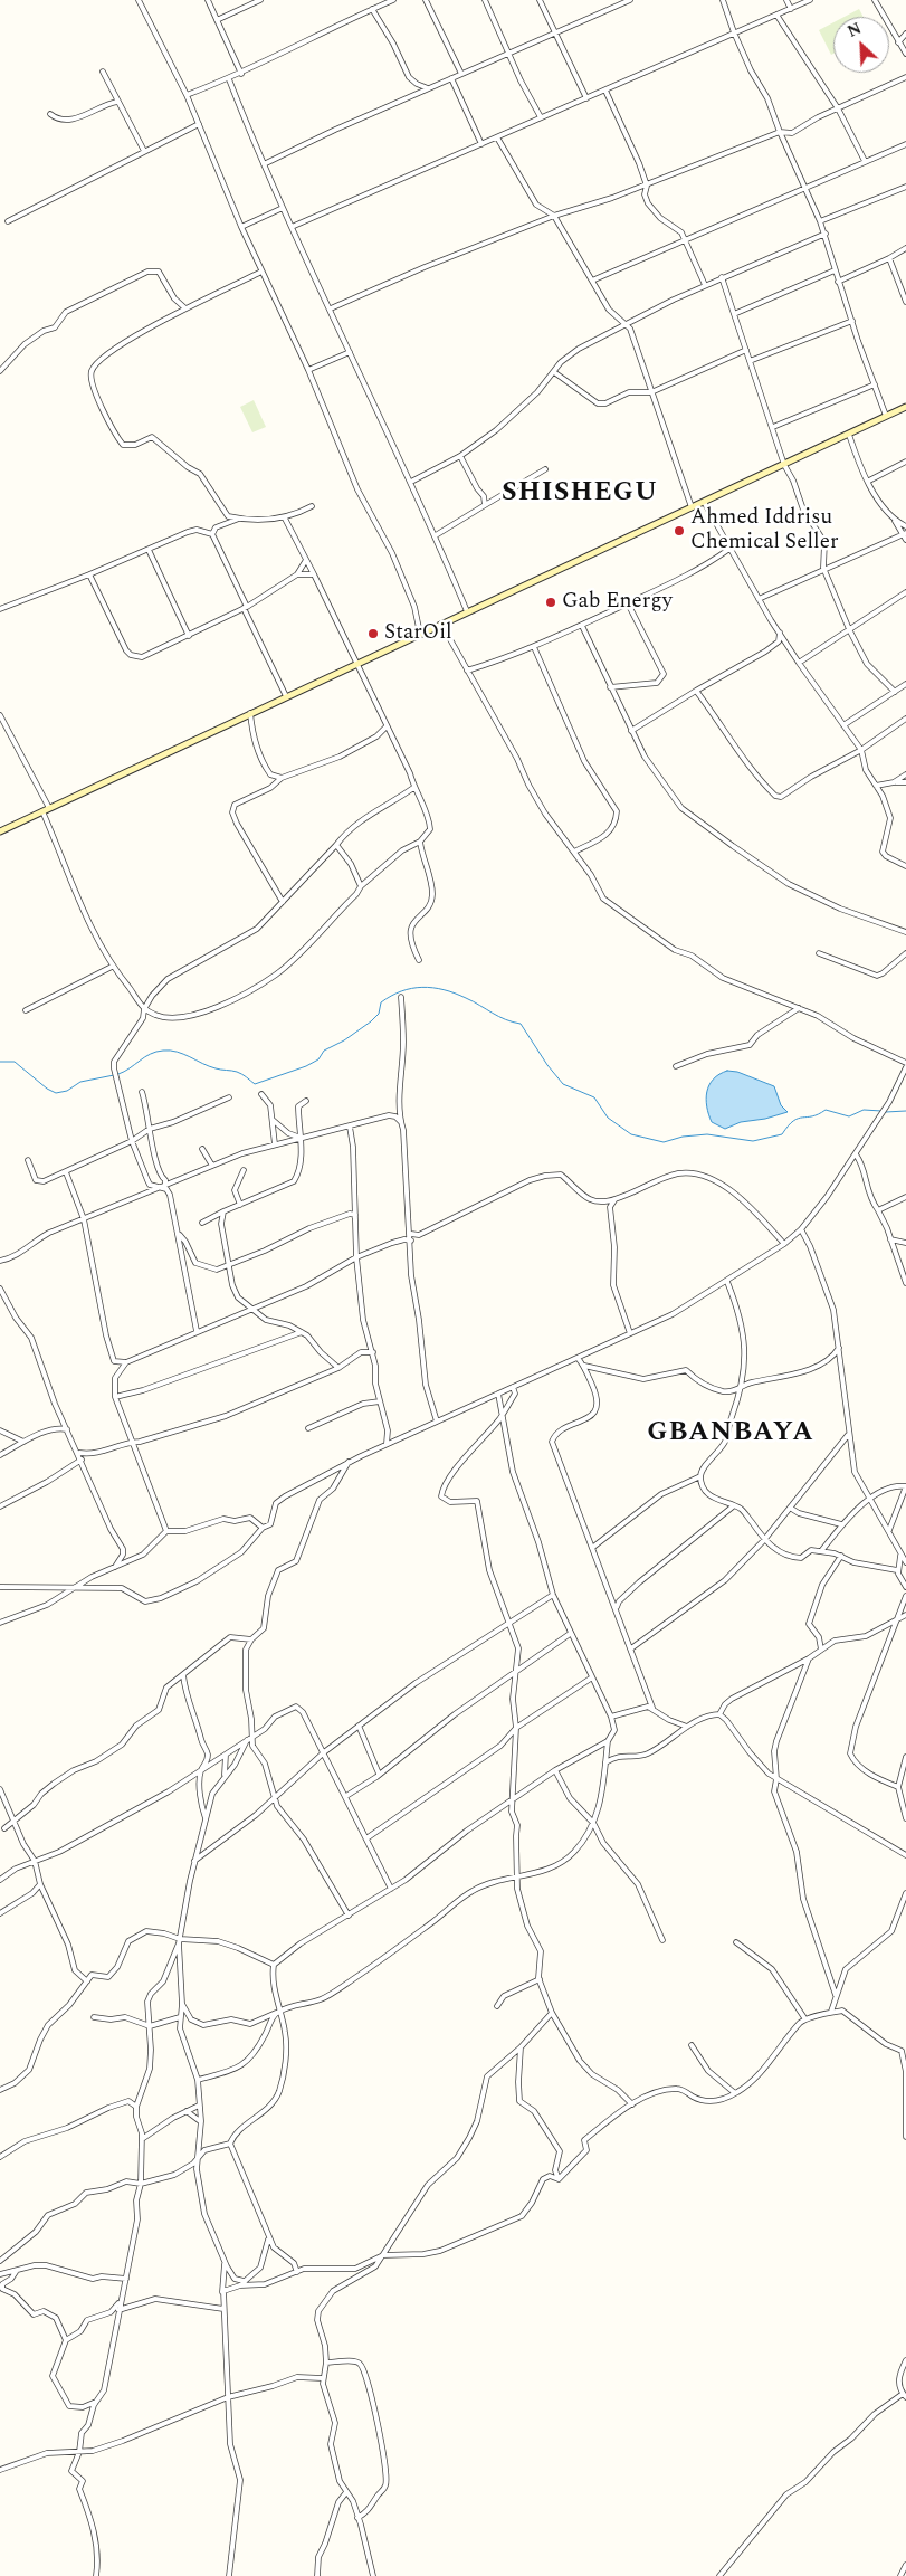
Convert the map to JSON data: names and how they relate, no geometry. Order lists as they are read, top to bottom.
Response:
{
  "districts": ["SHISHEGU", "GBANBAYA"],
  "places": ["Ahmed Iddrisu Chemical Seller", "Gab Energy", "StarOil"],
  "north": "top left"
}
